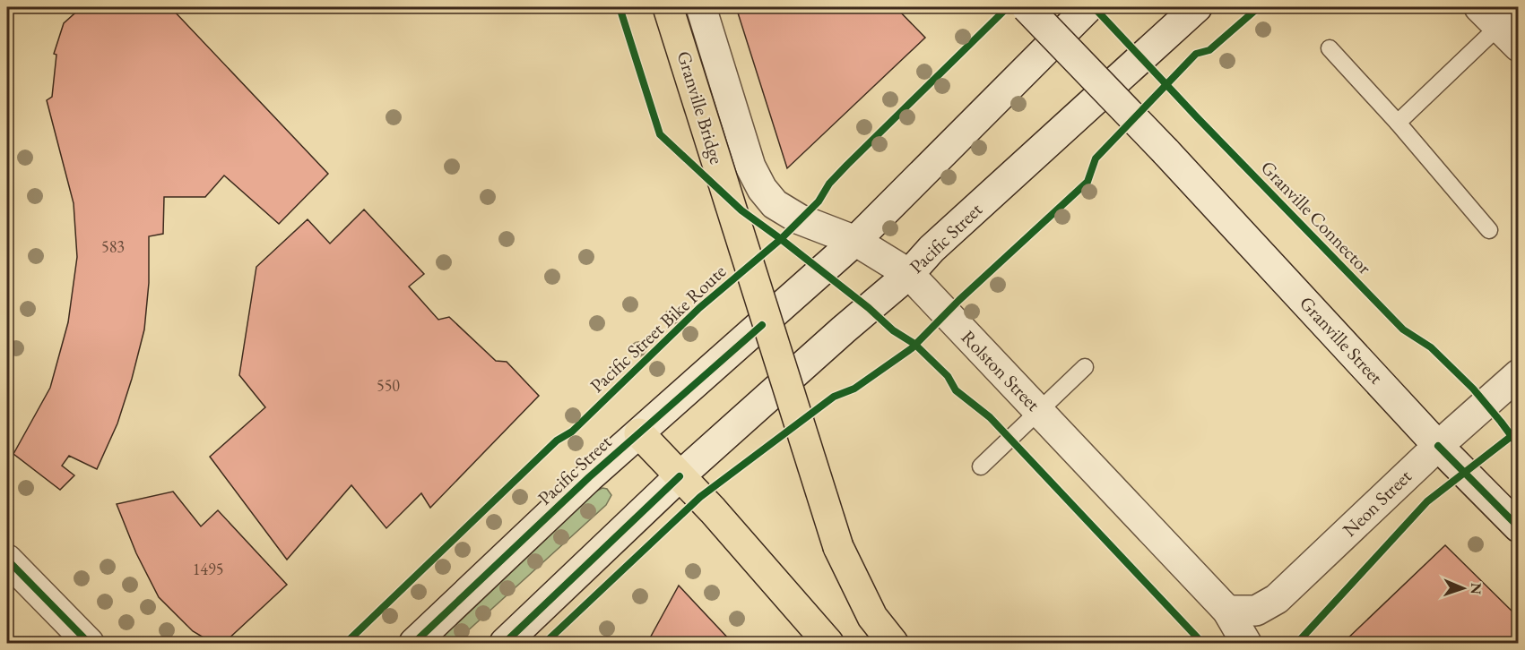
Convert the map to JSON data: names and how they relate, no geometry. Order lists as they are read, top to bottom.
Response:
{
  "streets": {
    "highway": ["Granville Bridge"],
    "main road": [
      "Pacific Street",
      "Granville Street",
      "Rolston Street",
      "Neon Street"
    ],
    "cycle path": ["Granville Connector", "Pacific Street Bike Route"]
  },
  "crossings": [
    ["Pacific Street", "Rolston Street"],
    ["Granville Street", "Neon Street"],
    ["Rolston Street", "Neon Street"]
  ],
  "house_numbers": ["583", "550", "1495"],
  "north": "right"
}
